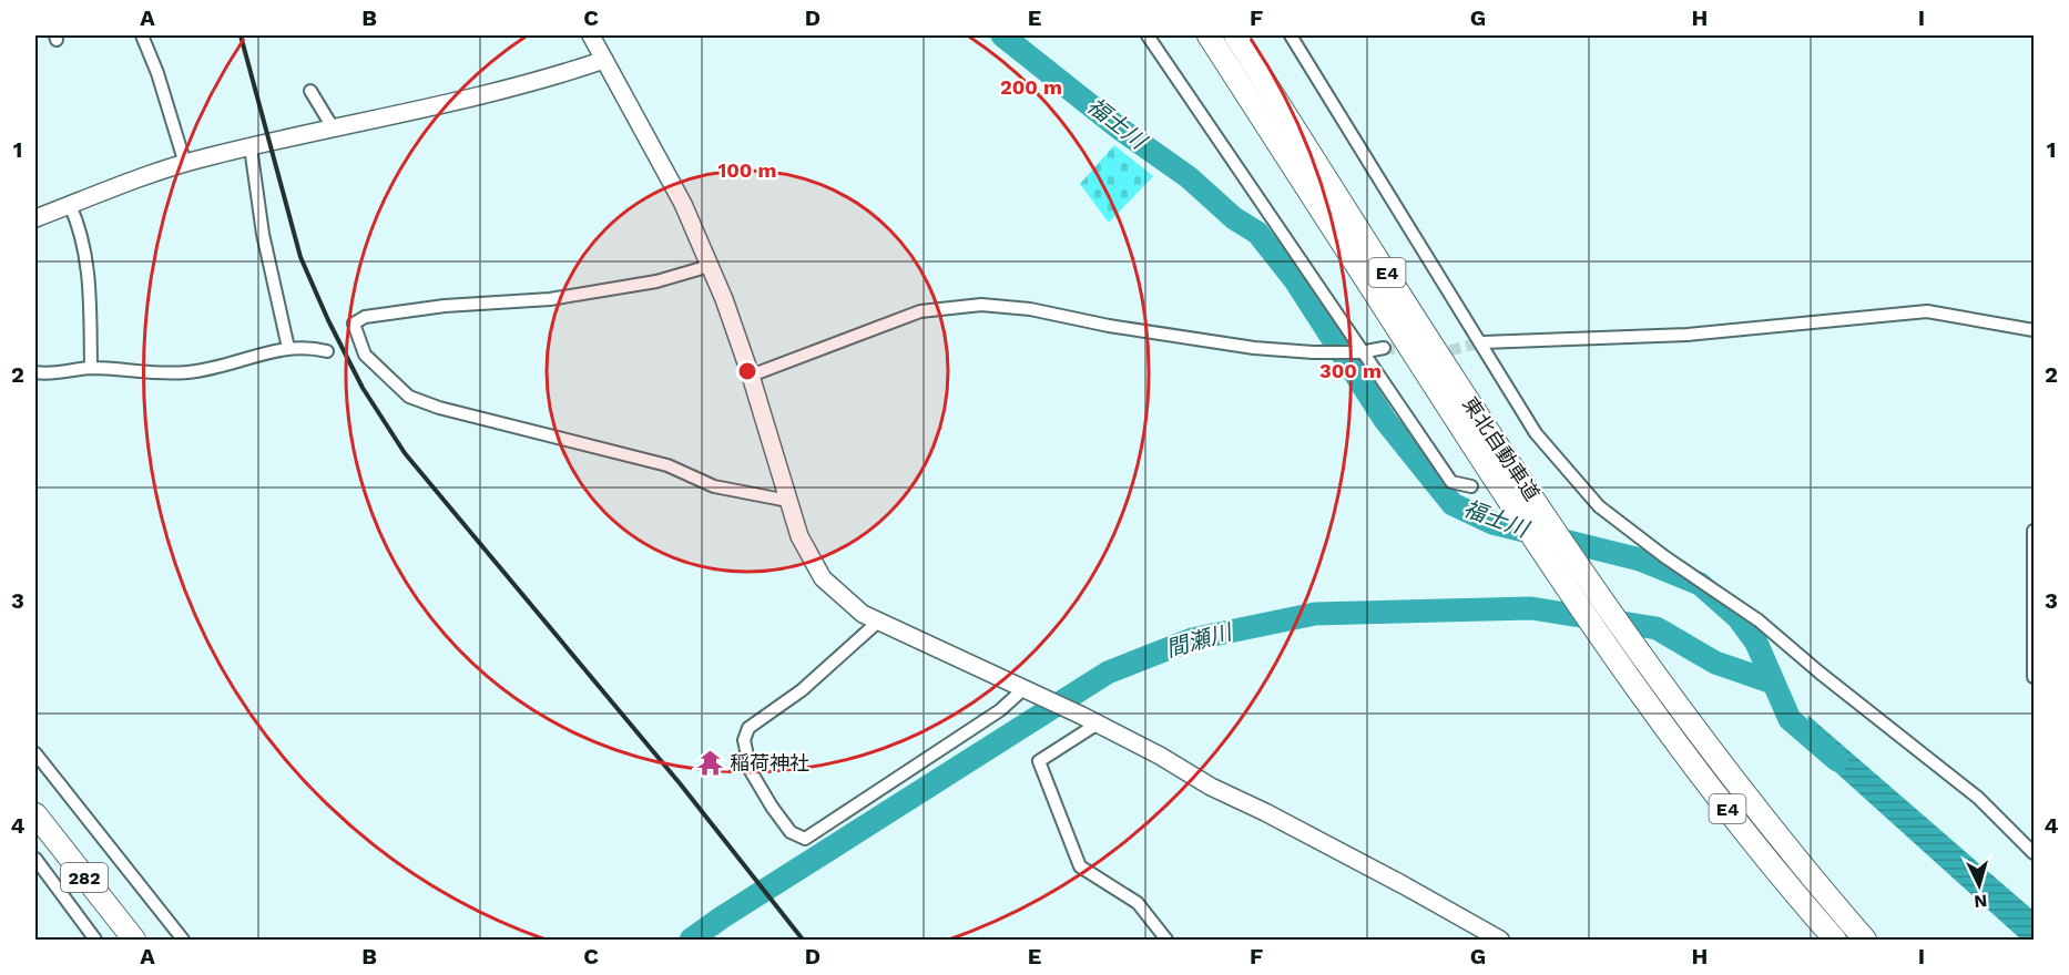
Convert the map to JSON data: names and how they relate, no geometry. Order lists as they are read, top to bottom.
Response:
{
  "streets": {
    "highway": ["E4", "東北自動車道", "282"]
  },
  "water": ["福士川", "間瀬川"],
  "places": {
    "temple": ["稲荷神社"]
  },
  "north": "bottom",
  "grid": {
    "columns": [
      "A",
      "B",
      "C",
      "D",
      "E",
      "F",
      "G",
      "H",
      "I"
    ],
    "rows": [
      "1",
      "2",
      "3",
      "4"
    ]
  },
  "rings": ["200 m", "100 m", "300 m"]
}
